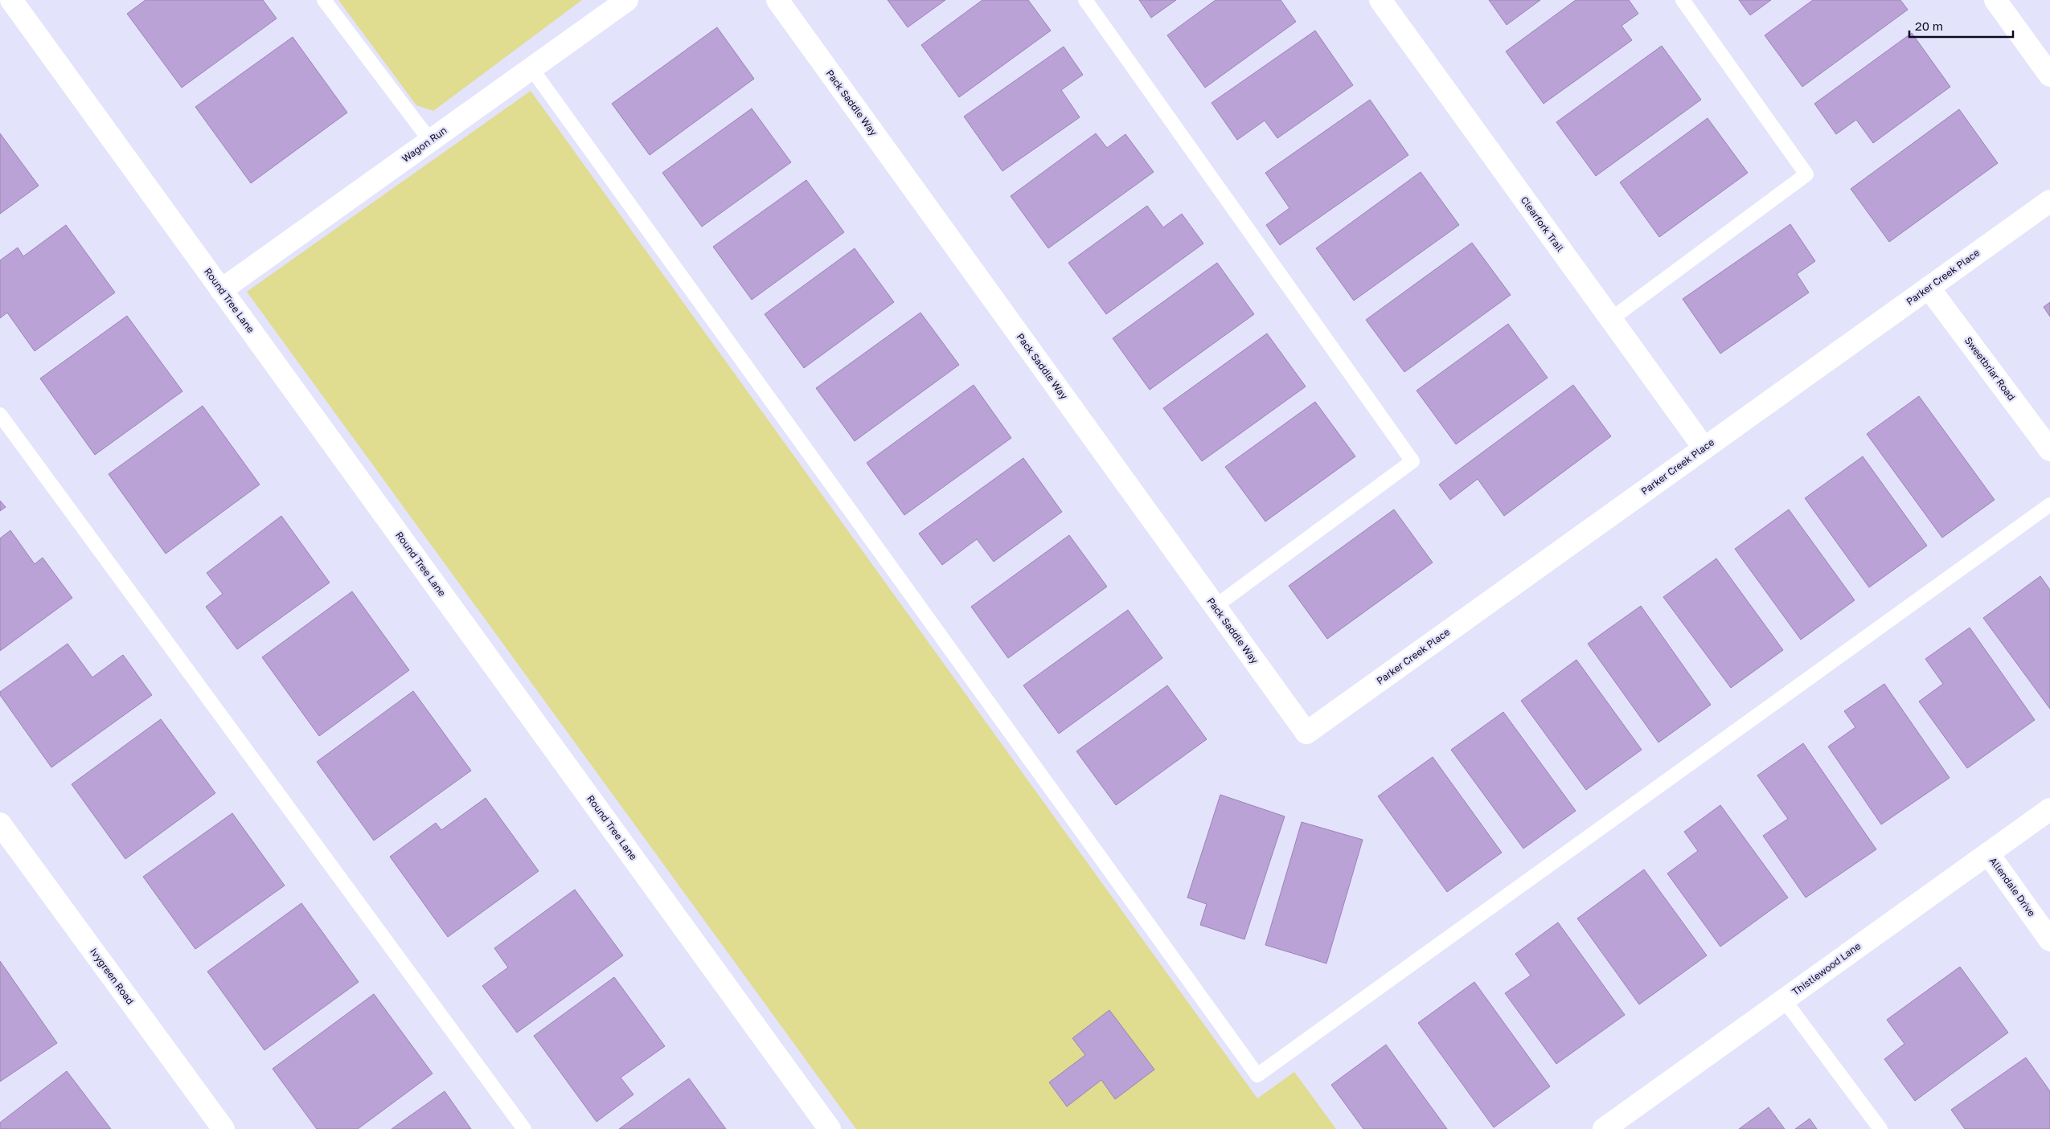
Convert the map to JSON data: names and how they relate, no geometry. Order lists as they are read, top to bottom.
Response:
{
  "streets": {
    "street": [
      "Pack Saddle Way",
      "Wagon Run",
      "Clearfork Trail",
      "Parker Creek Place",
      "Round Tree Lane",
      "Sweetbriar Road",
      "Allendale Drive",
      "Thistlewood Lane",
      "Ivygreen Road"
    ]
  },
  "crossings": [
    ["Pack Saddle Way", "Parker Creek Place"],
    ["Wagon Run", "Round Tree Lane"],
    ["Clearfork Trail", "Parker Creek Place"],
    ["Parker Creek Place", "Sweetbriar Road"],
    ["Allendale Drive", "Thistlewood Lane"]
  ],
  "scale_bar": "20 m"
}
